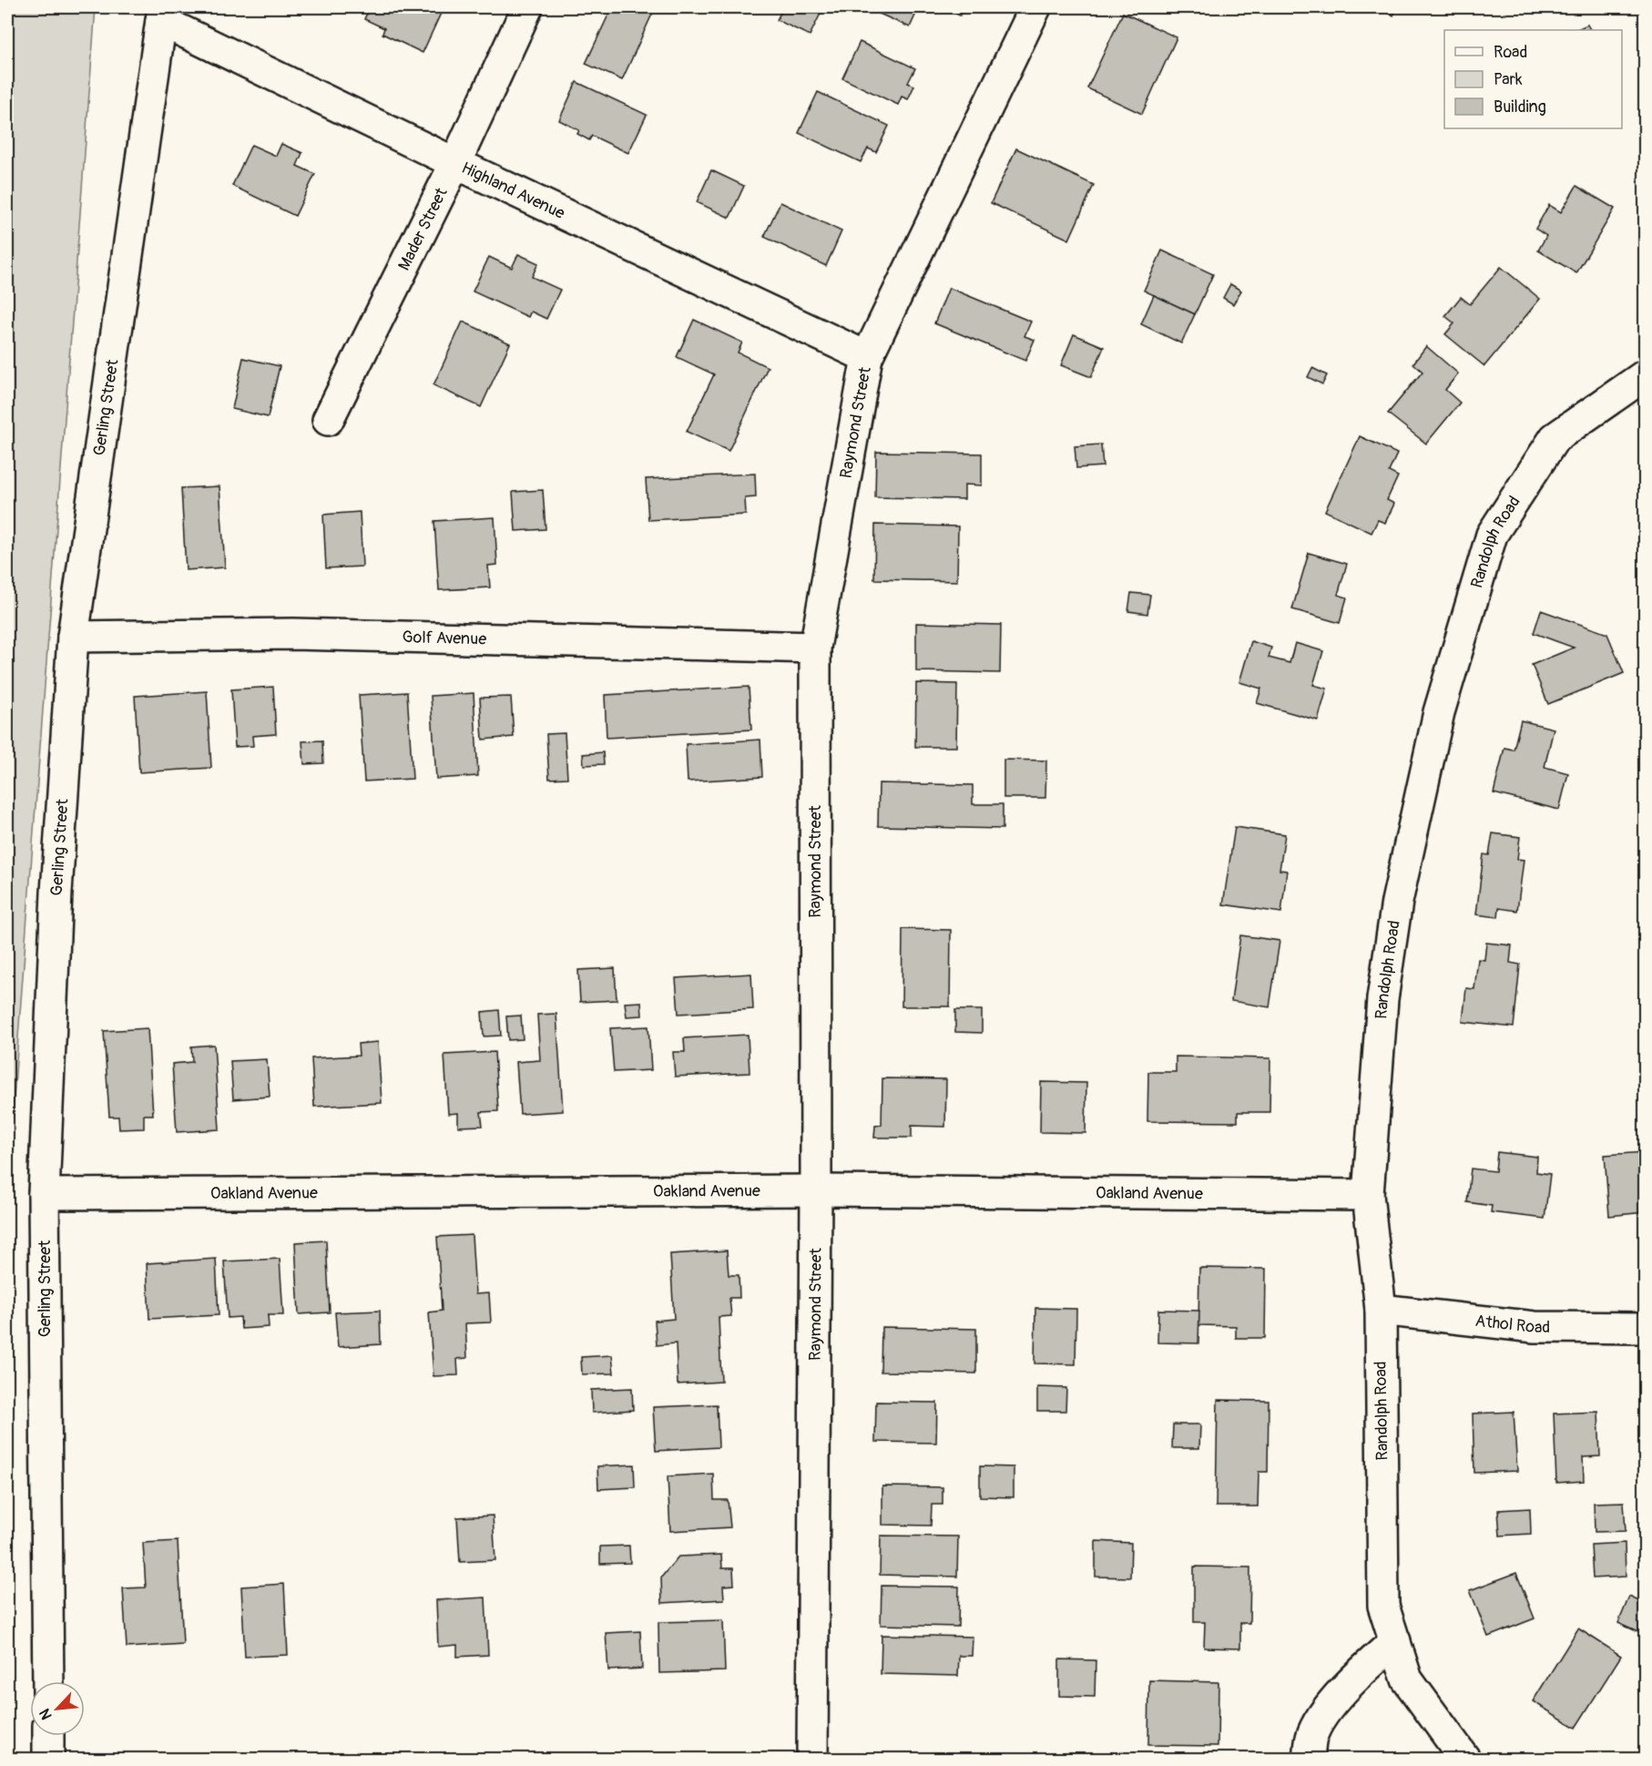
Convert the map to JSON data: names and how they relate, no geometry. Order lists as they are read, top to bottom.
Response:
{
  "streets": {
    "street": [
      "Highland Avenue",
      "Mader Street",
      "Gerling Street",
      "Raymond Street",
      "Randolph Road",
      "Golf Avenue",
      "Oakland Avenue",
      "Athol Road"
    ]
  },
  "crossings": [
    ["Highland Avenue", "Mader Street"],
    ["Highland Avenue", "Gerling Street"],
    ["Highland Avenue", "Raymond Street"],
    ["Gerling Street", "Golf Avenue"],
    ["Gerling Street", "Oakland Avenue"],
    ["Raymond Street", "Golf Avenue"],
    ["Raymond Street", "Oakland Avenue"],
    ["Randolph Road", "Oakland Avenue"],
    ["Randolph Road", "Athol Road"]
  ],
  "legend": ["Road", "Park", "Building"],
  "north": "bottom left"
}
